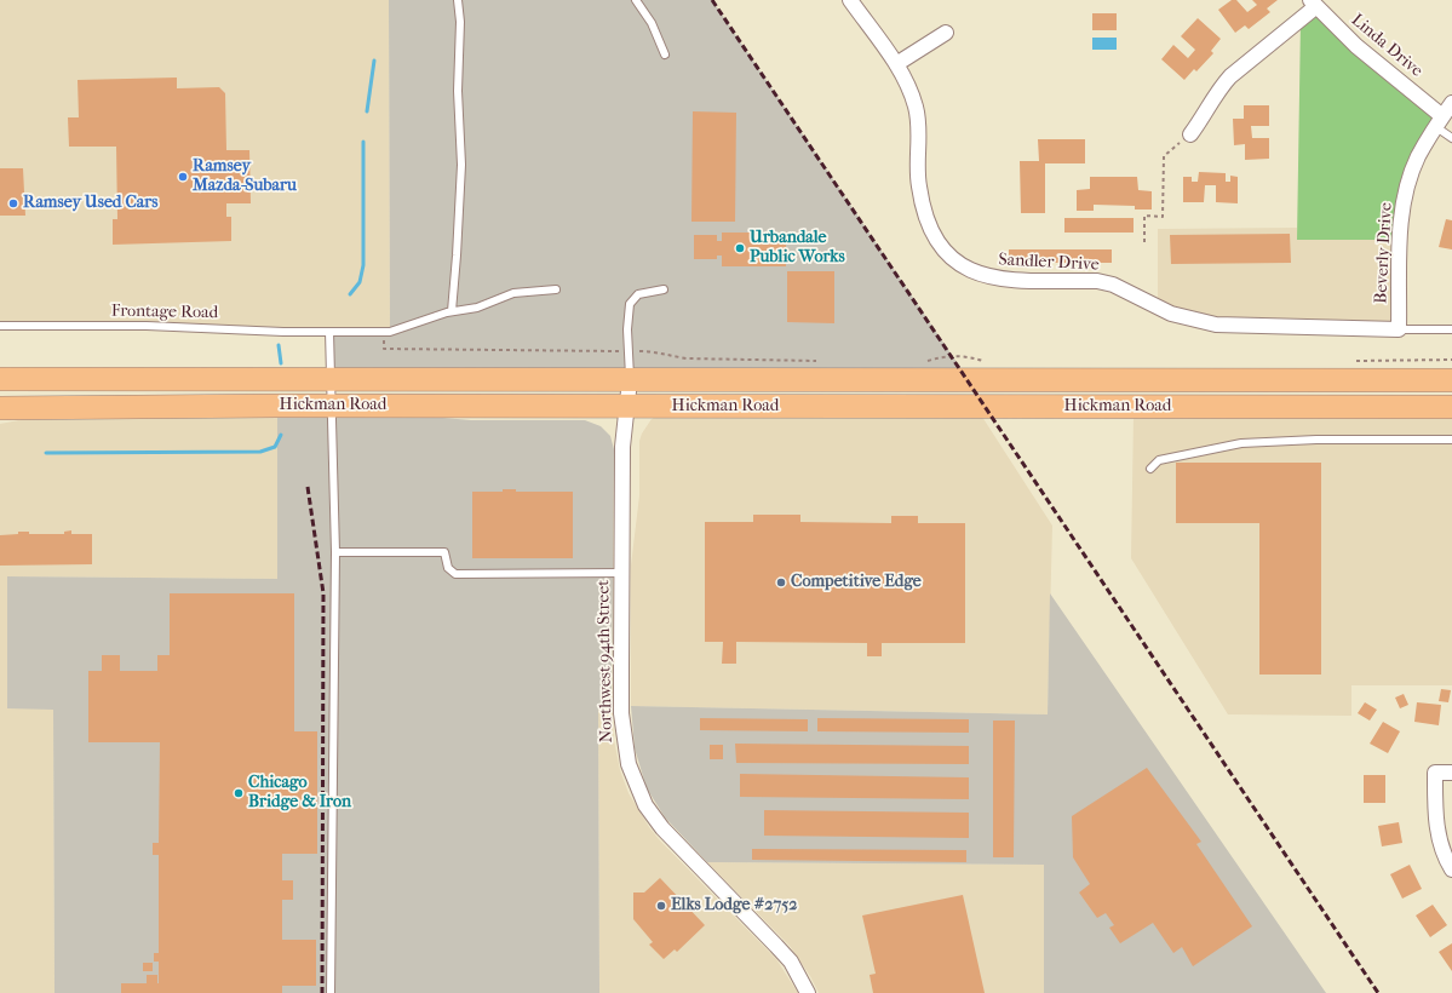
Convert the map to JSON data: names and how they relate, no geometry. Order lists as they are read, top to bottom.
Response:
{
  "streets": {
    "main road": ["Hickman Road"],
    "street": [
      "Linda Drive",
      "Beverly Drive",
      "Sandler Drive",
      "Northwest 94th Street"
    ],
    "lane": ["Frontage Road"]
  },
  "crossings": [
    ["Linda Drive", "Beverly Drive"],
    ["Beverly Drive", "Sandler Drive"],
    ["Hickman Road", "Northwest 94th Street"]
  ],
  "places": [
    "Ramsey Mazda-Subaru",
    "Ramsey Used Cars",
    "Urbandale Public Works",
    "Competitive Edge",
    "Chicago Bridge & Iron",
    "Elks Lodge #2752"
  ]
}
